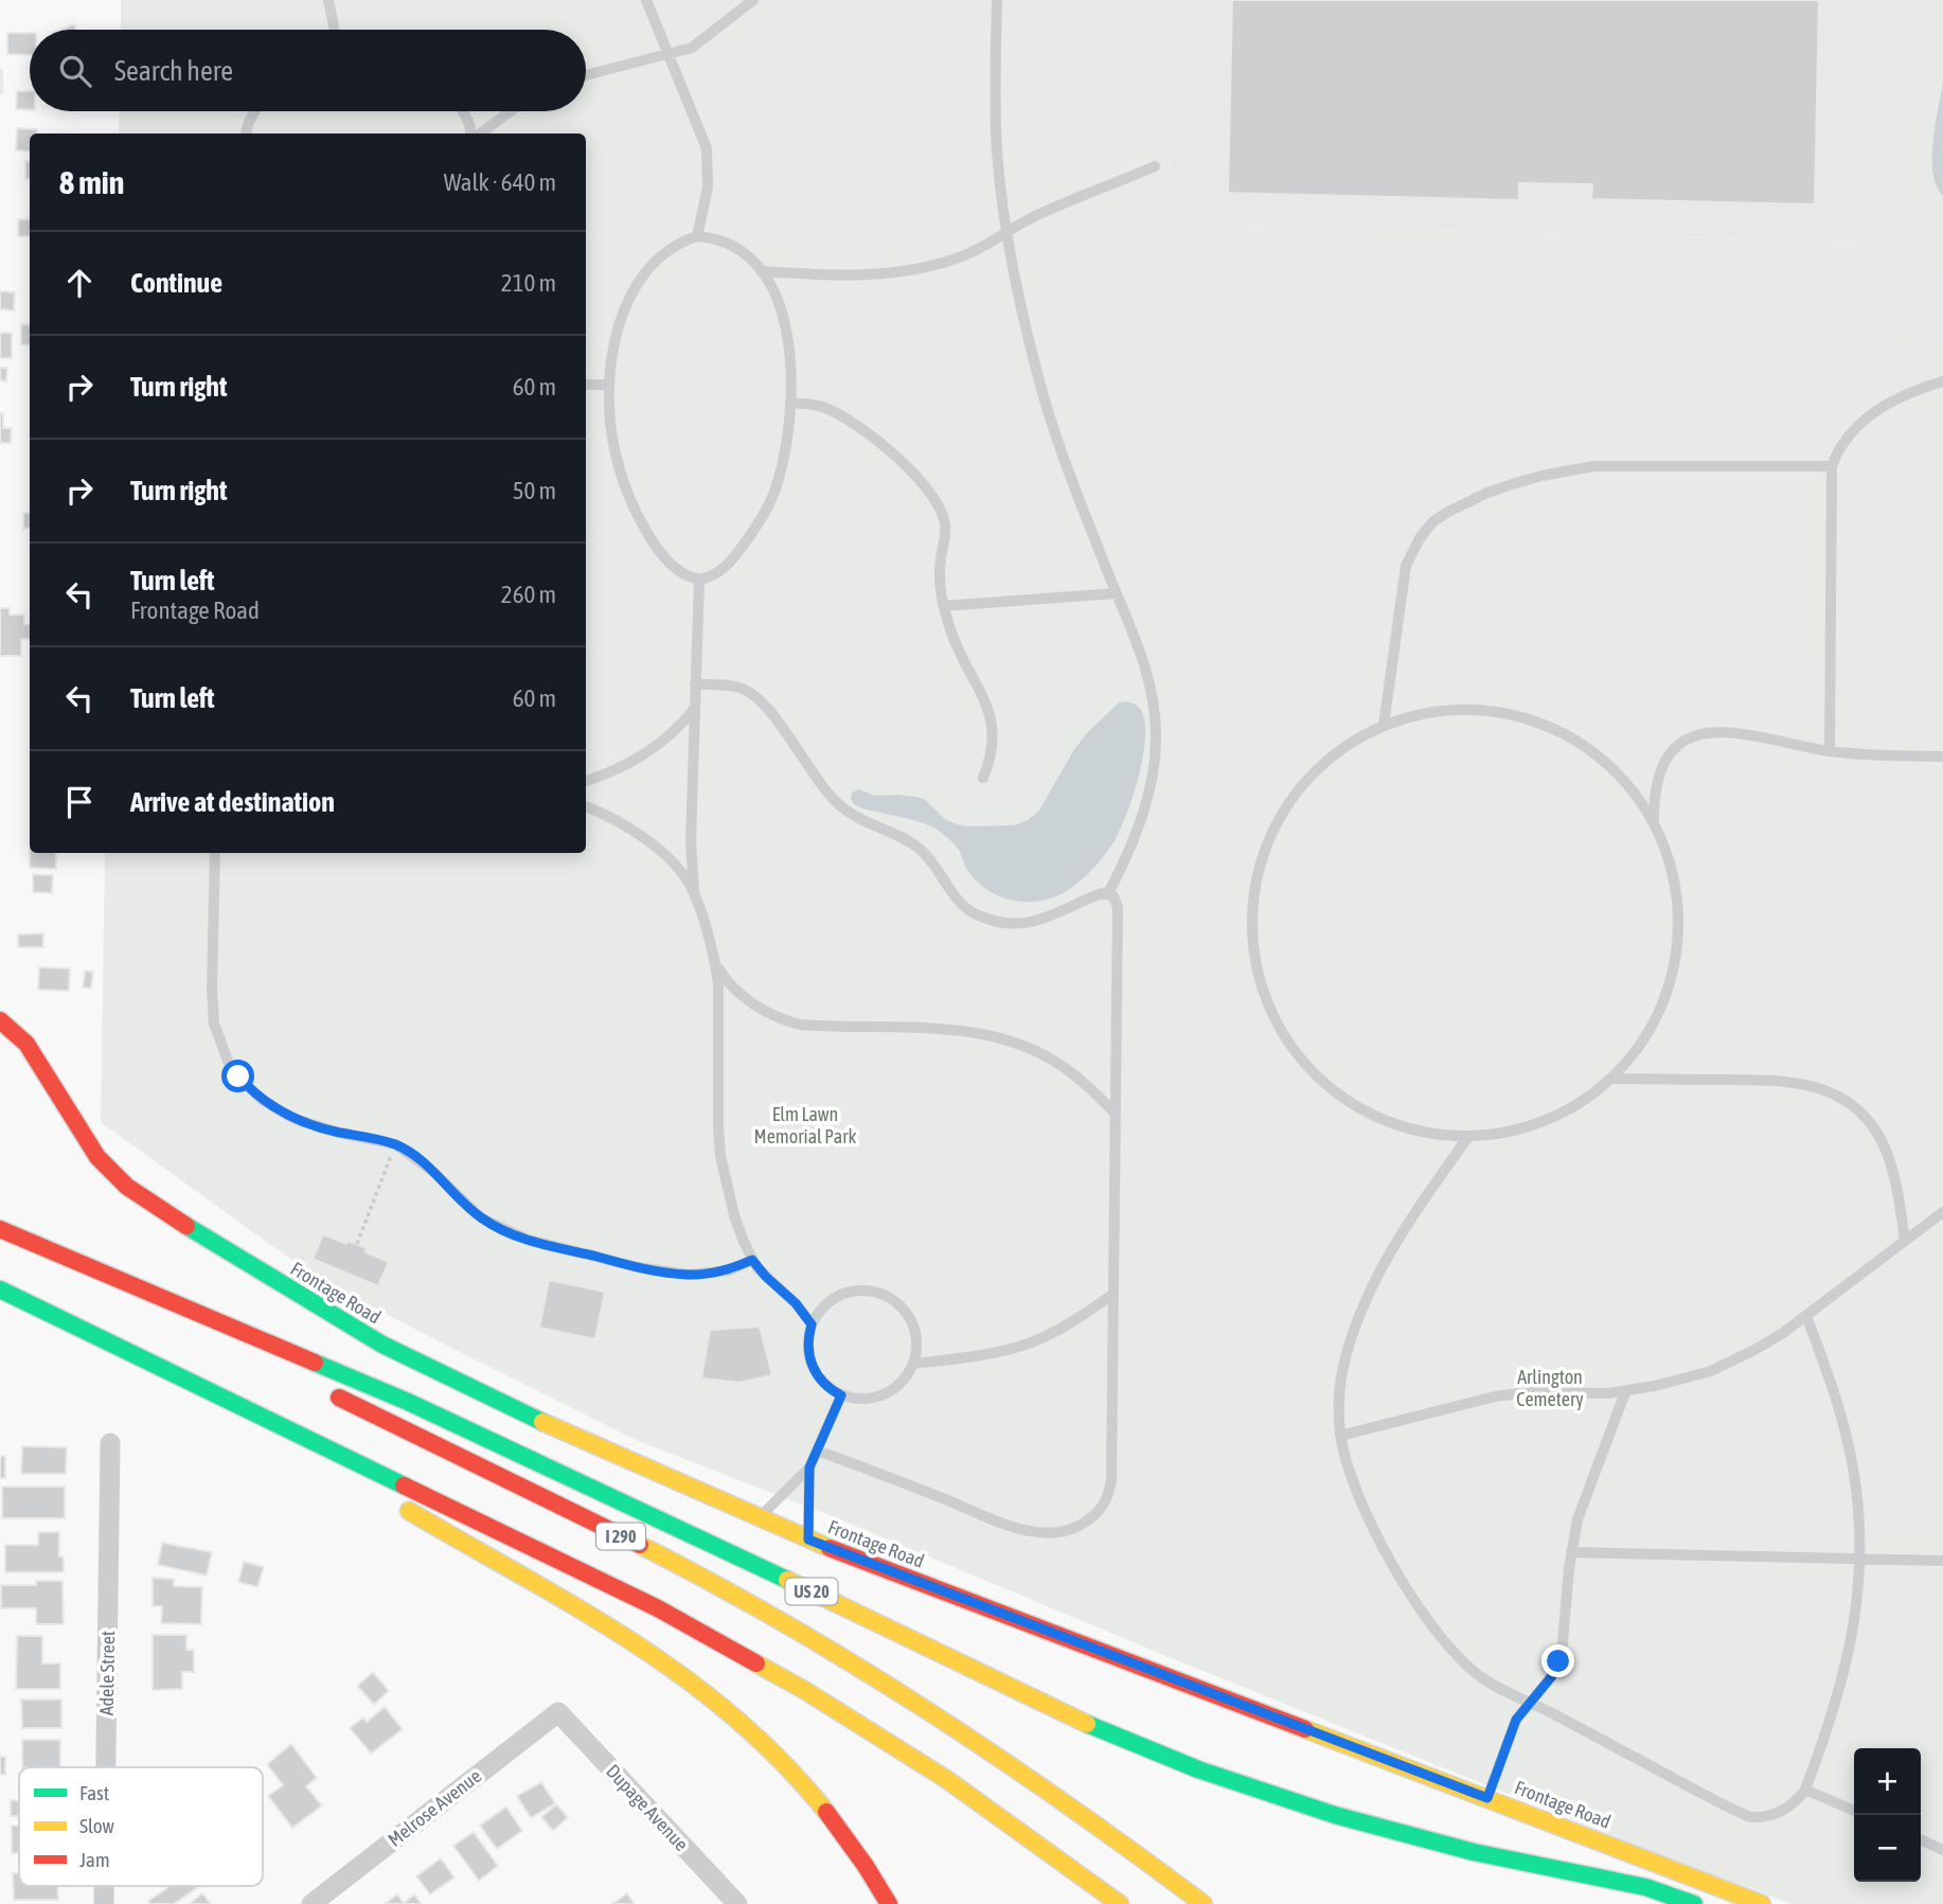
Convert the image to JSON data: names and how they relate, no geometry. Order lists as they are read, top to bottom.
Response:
{
  "streets": {
    "main road": ["Frontage Road", "I 290", "US 20"],
    "street": ["Adele Street", "Melrose Avenue", "Dupage Avenue"]
  },
  "crossings": [
    ["Melrose Avenue", "Dupage Avenue"]
  ],
  "parks": ["Elm Lawn Memorial Park", "Arlington Cemetery"],
  "legend": ["Fast", "Slow", "Jam"],
  "page": {
    "search": "Search here",
    "heading": ["8 min", "Walk · 640 m"],
    "list": [
      ["Continue", "210 m"],
      ["Turn right", "60 m"],
      ["Turn right", "50 m"],
      ["Turn left", "Frontage Road", "260 m"],
      ["Turn left", "60 m"],
      "Arrive at destination"
    ],
    "map_buttons": ["+", "−"]
  }
}
